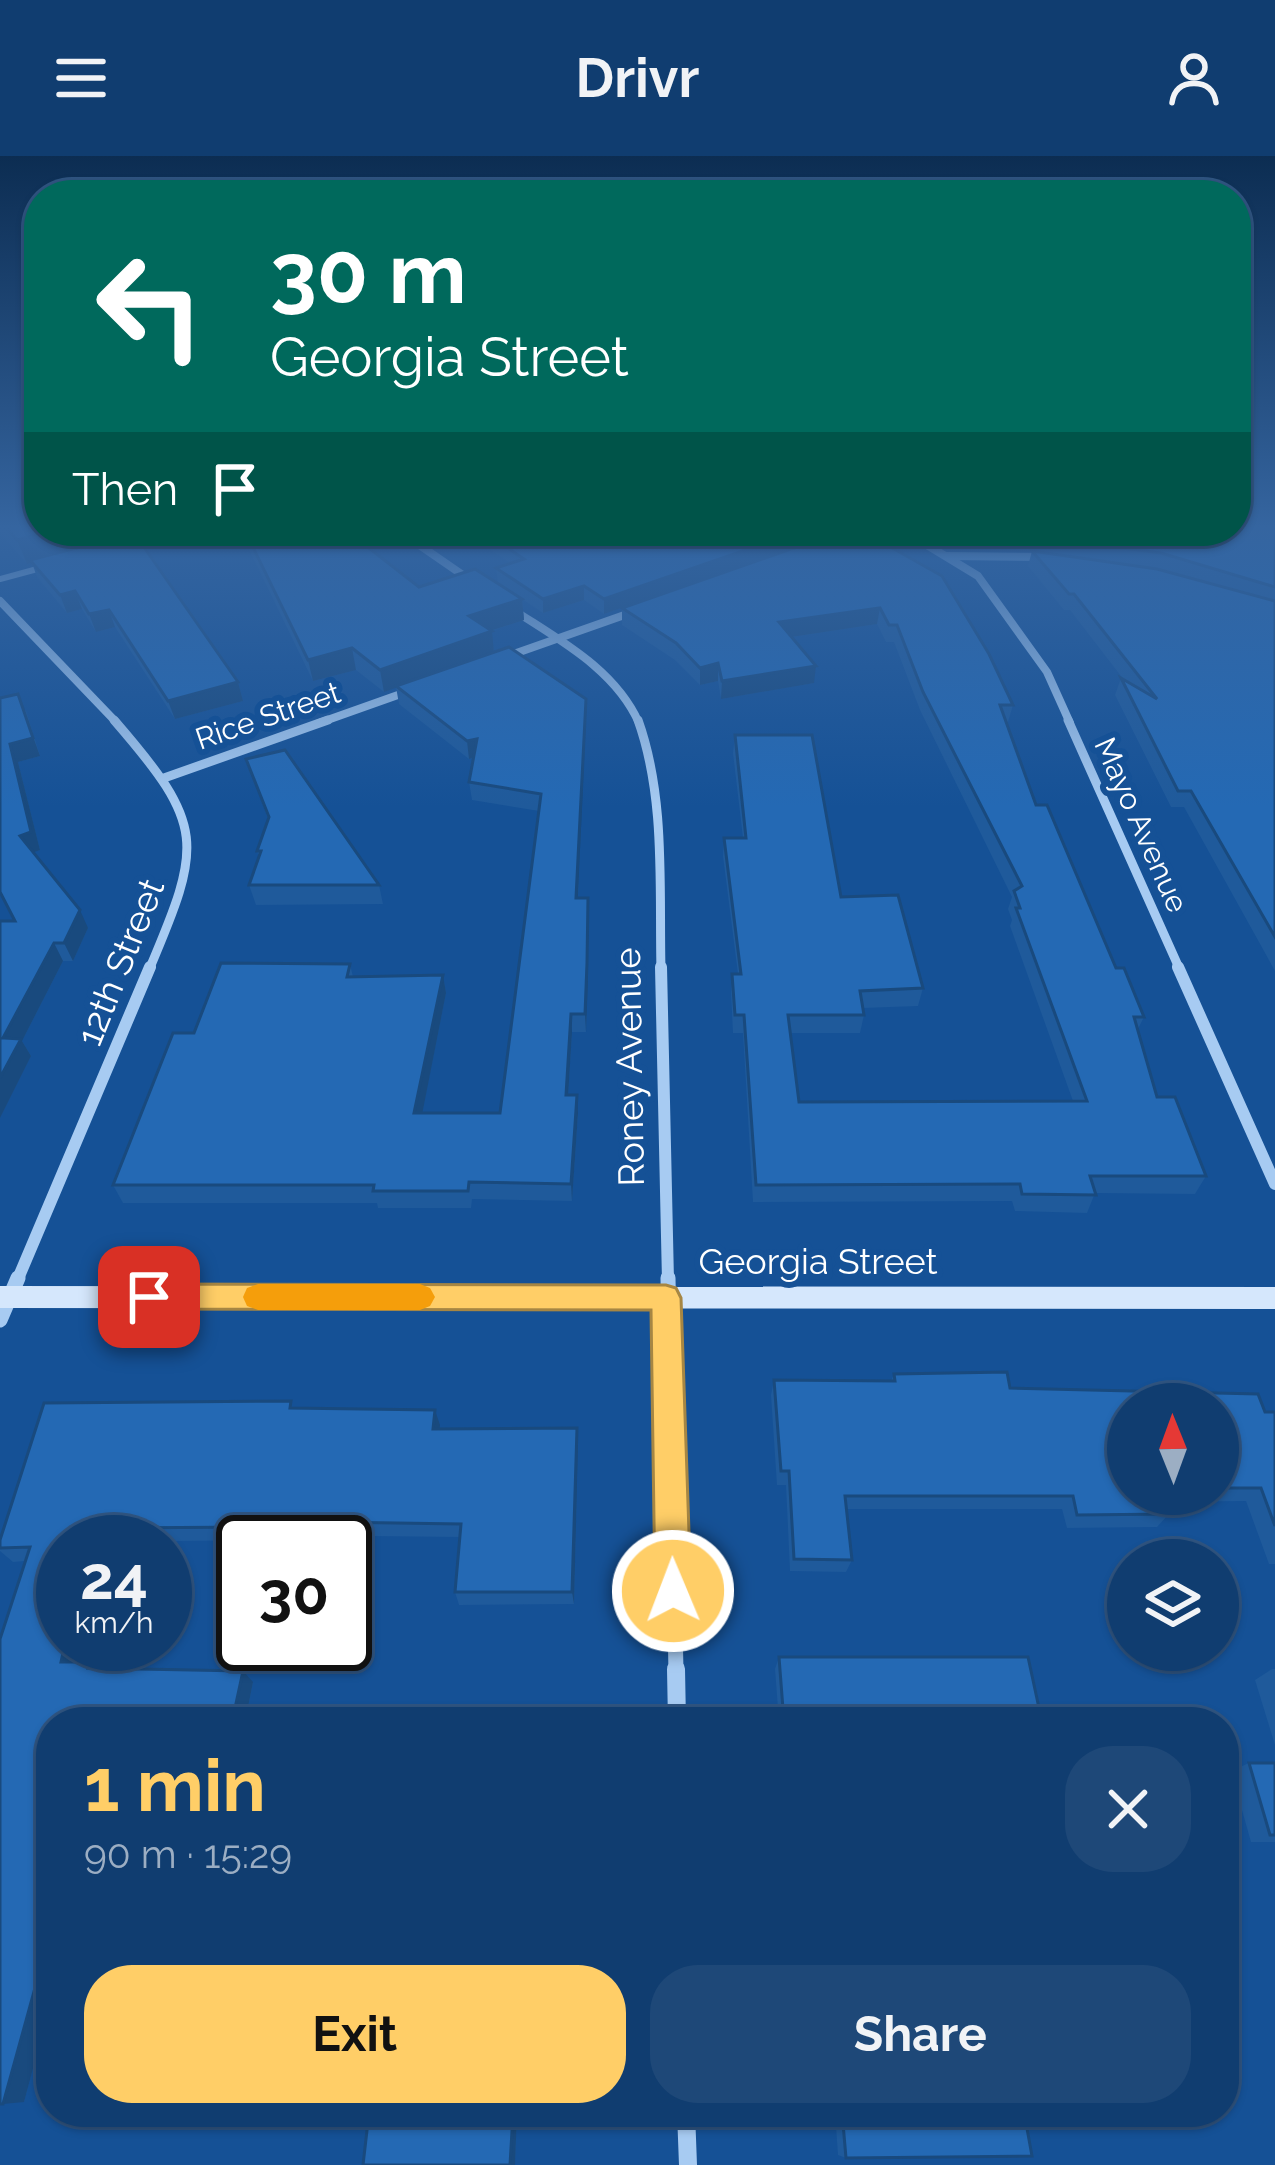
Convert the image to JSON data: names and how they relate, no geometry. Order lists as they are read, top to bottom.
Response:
{
  "streets": {
    "main road": ["Georgia Street"],
    "street": [
      "Rice Street",
      "Mayo Avenue",
      "12th Street",
      "Roney Avenue"
    ]
  },
  "crossings": [
    ["Rice Street", "12th Street"],
    ["12th Street", "Georgia Street"],
    ["Roney Avenue", "Georgia Street"]
  ],
  "north": "top",
  "page": {
    "header": "Drivr",
    "turn": ["30 m", "Georgia Street"],
    "then": "Then",
    "speed": "24 km/h",
    "limit": "30",
    "heading": ["1 min", "90 m · 15:29"],
    "buttons": ["Exit", "Share"]
  }
}
